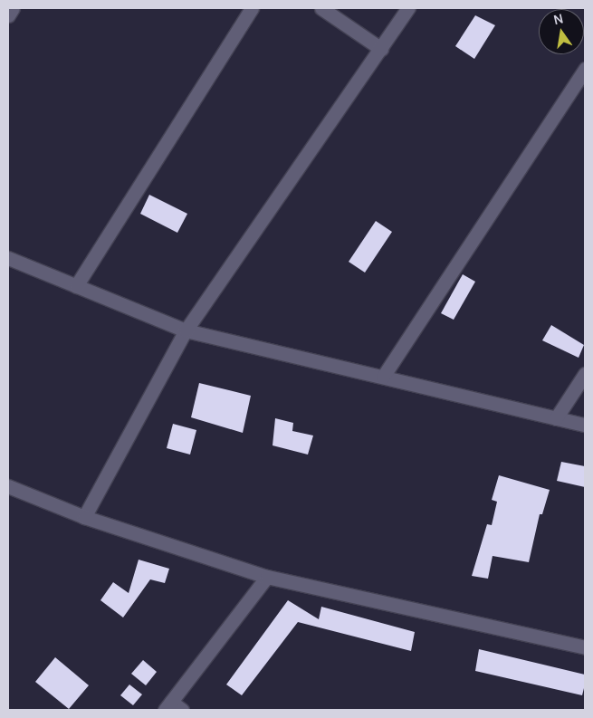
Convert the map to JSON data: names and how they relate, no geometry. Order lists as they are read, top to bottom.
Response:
{
  "north": "top"
}
